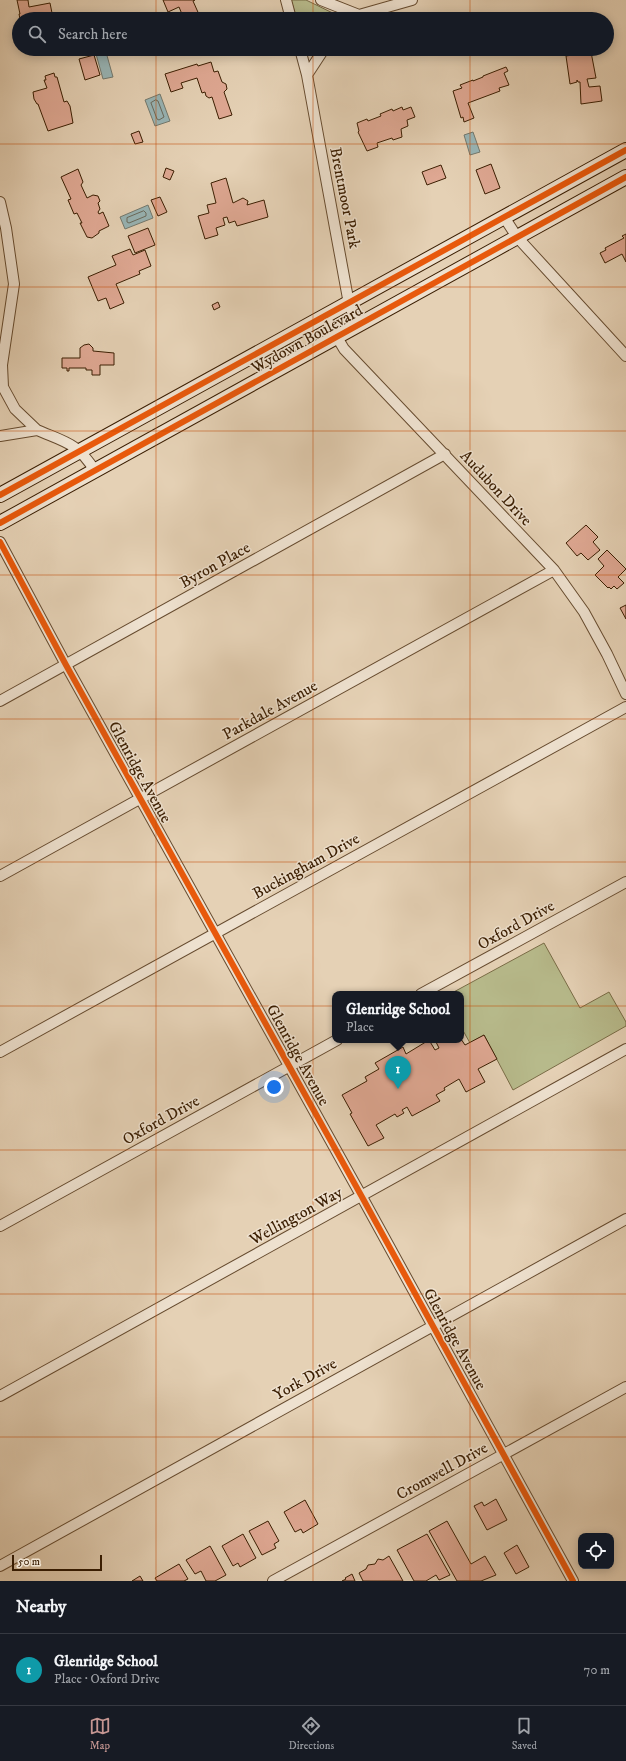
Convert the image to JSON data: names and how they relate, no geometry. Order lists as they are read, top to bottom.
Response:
{
  "streets": {
    "street": [
      "Brentmoor Park",
      "Wydown Boulevard",
      "Audubon Drive",
      "Byron Place",
      "Parkdale Avenue",
      "Glenridge Avenue",
      "Buckingham Drive",
      "Oxford Drive",
      "Wellington Way",
      "York Drive",
      "Cromwell Drive"
    ]
  },
  "crossings": [
    ["Brentmoor Park", "Wydown Boulevard"],
    ["Wydown Boulevard", "Audubon Drive"],
    ["Audubon Drive", "Byron Place"],
    ["Audubon Drive", "Parkdale Avenue"],
    ["Byron Place", "Glenridge Avenue"],
    ["Parkdale Avenue", "Glenridge Avenue"],
    ["Glenridge Avenue", "Buckingham Drive"],
    ["Glenridge Avenue", "Oxford Drive"],
    ["Glenridge Avenue", "Wellington Way"],
    ["Glenridge Avenue", "York Drive"],
    ["Glenridge Avenue", "Cromwell Drive"]
  ],
  "scale_bar": "50 m",
  "page": {
    "search": "Search here",
    "popup": ["Glenridge School", "Place"],
    "pins": "1",
    "scale": "50 m",
    "heading": "Nearby",
    "list": [
      {
        "mark": "1",
        "name": "Glenridge School",
        "note": "Place · Oxford Drive",
        "value": "70 m"
      }
    ],
    "nav": ["Map", "Directions", "Saved"]
  }
}
